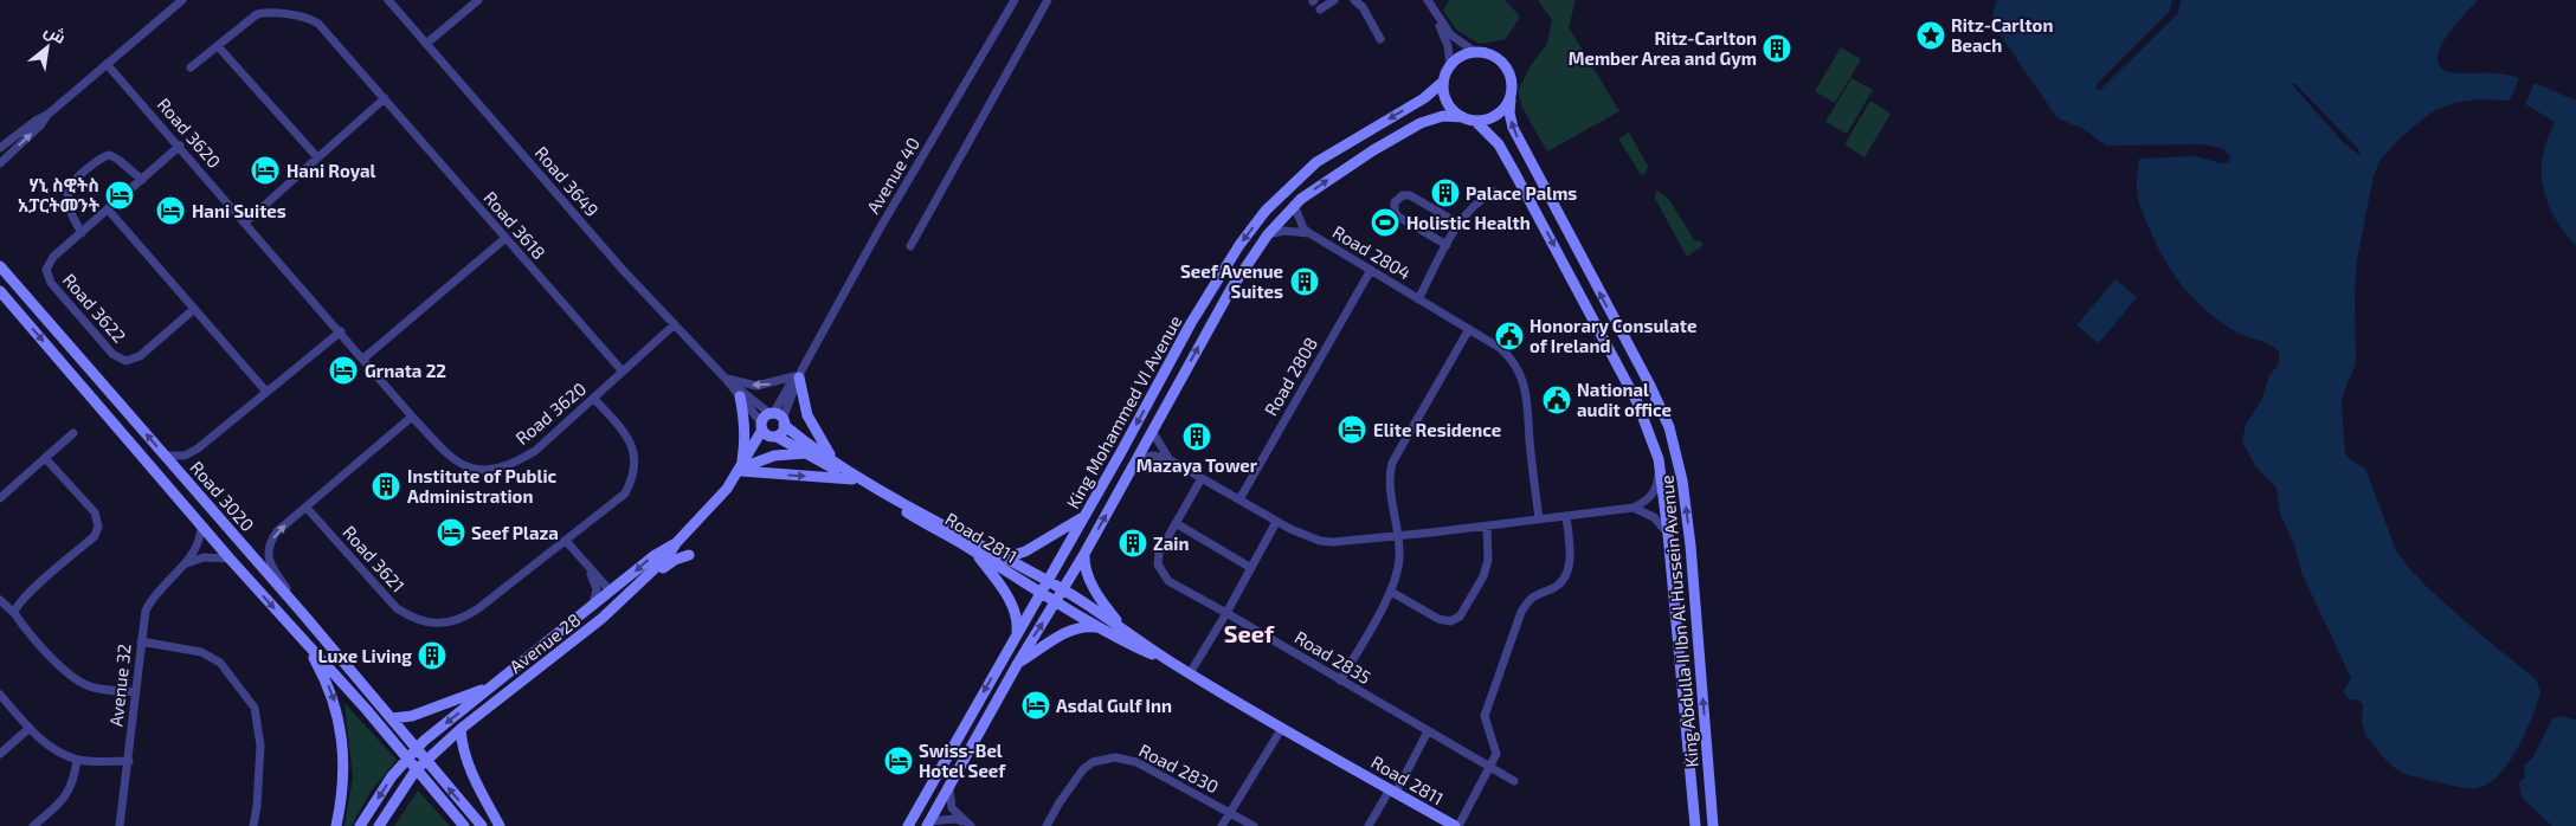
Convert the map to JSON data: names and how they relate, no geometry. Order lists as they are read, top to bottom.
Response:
{
  "streets": {
    "main road": [
      "King Mohammed VI Avenue",
      "Road 3020",
      "Road 2811",
      "King Abdulla II Ibn Al Hussein Avenue",
      "Avenue 28"
    ],
    "street": [
      "Road 3620",
      "Avenue 40",
      "Road 3649",
      "Road 3618",
      "Road 2804",
      "Road 3622",
      "Road 2808",
      "Road 3621",
      "Road 2835",
      "Avenue 32",
      "Road 2830"
    ]
  },
  "crossings": [
    ["Road 3620", "Road 3649"],
    ["Road 3620", "Road 3618"],
    ["Road 3620", "Road 3622"],
    ["Road 3620", "Road 3621"],
    ["Avenue 40", "Road 3649"],
    ["Avenue 40", "Road 2811"],
    ["Avenue 40", "Avenue 28"],
    ["Road 3649", "Road 2811"],
    ["Road 3649", "Avenue 28"],
    ["Road 2804", "Road 2808"],
    ["King Mohammed VI Avenue", "Road 2811"],
    ["King Mohammed VI Avenue", "King Abdulla II Ibn Al Hussein Avenue"],
    ["Road 3020", "Avenue 28"],
    ["Road 3020", "Avenue 32"],
    ["Road 2811", "Avenue 28"],
    ["Road 2811", "Road 2830"]
  ],
  "districts": ["Seef"],
  "places": {
    "place": ["Ritz-Carlton Beach"],
    "building": [
      "Ritz-Carlton Member Area and Gym",
      "Palace Palms",
      "Seef Avenue Suites",
      "Mazaya Tower",
      "Institute of Public Administration",
      "Zain",
      "Luxe Living"
    ],
    "hotel": [
      "Hani Royal",
      "ሃኒ ስዊትስ አፓርትመንት",
      "Hani Suites",
      "Grnata 22",
      "Elite Residence",
      "Seef Plaza",
      "Asdal Gulf Inn",
      "Swiss-Bel Hotel Seef"
    ],
    "sports": ["Holistic Health"],
    "public building": ["Honorary Consulate of Ireland", "National audit office"]
  },
  "north": "top right"
}
